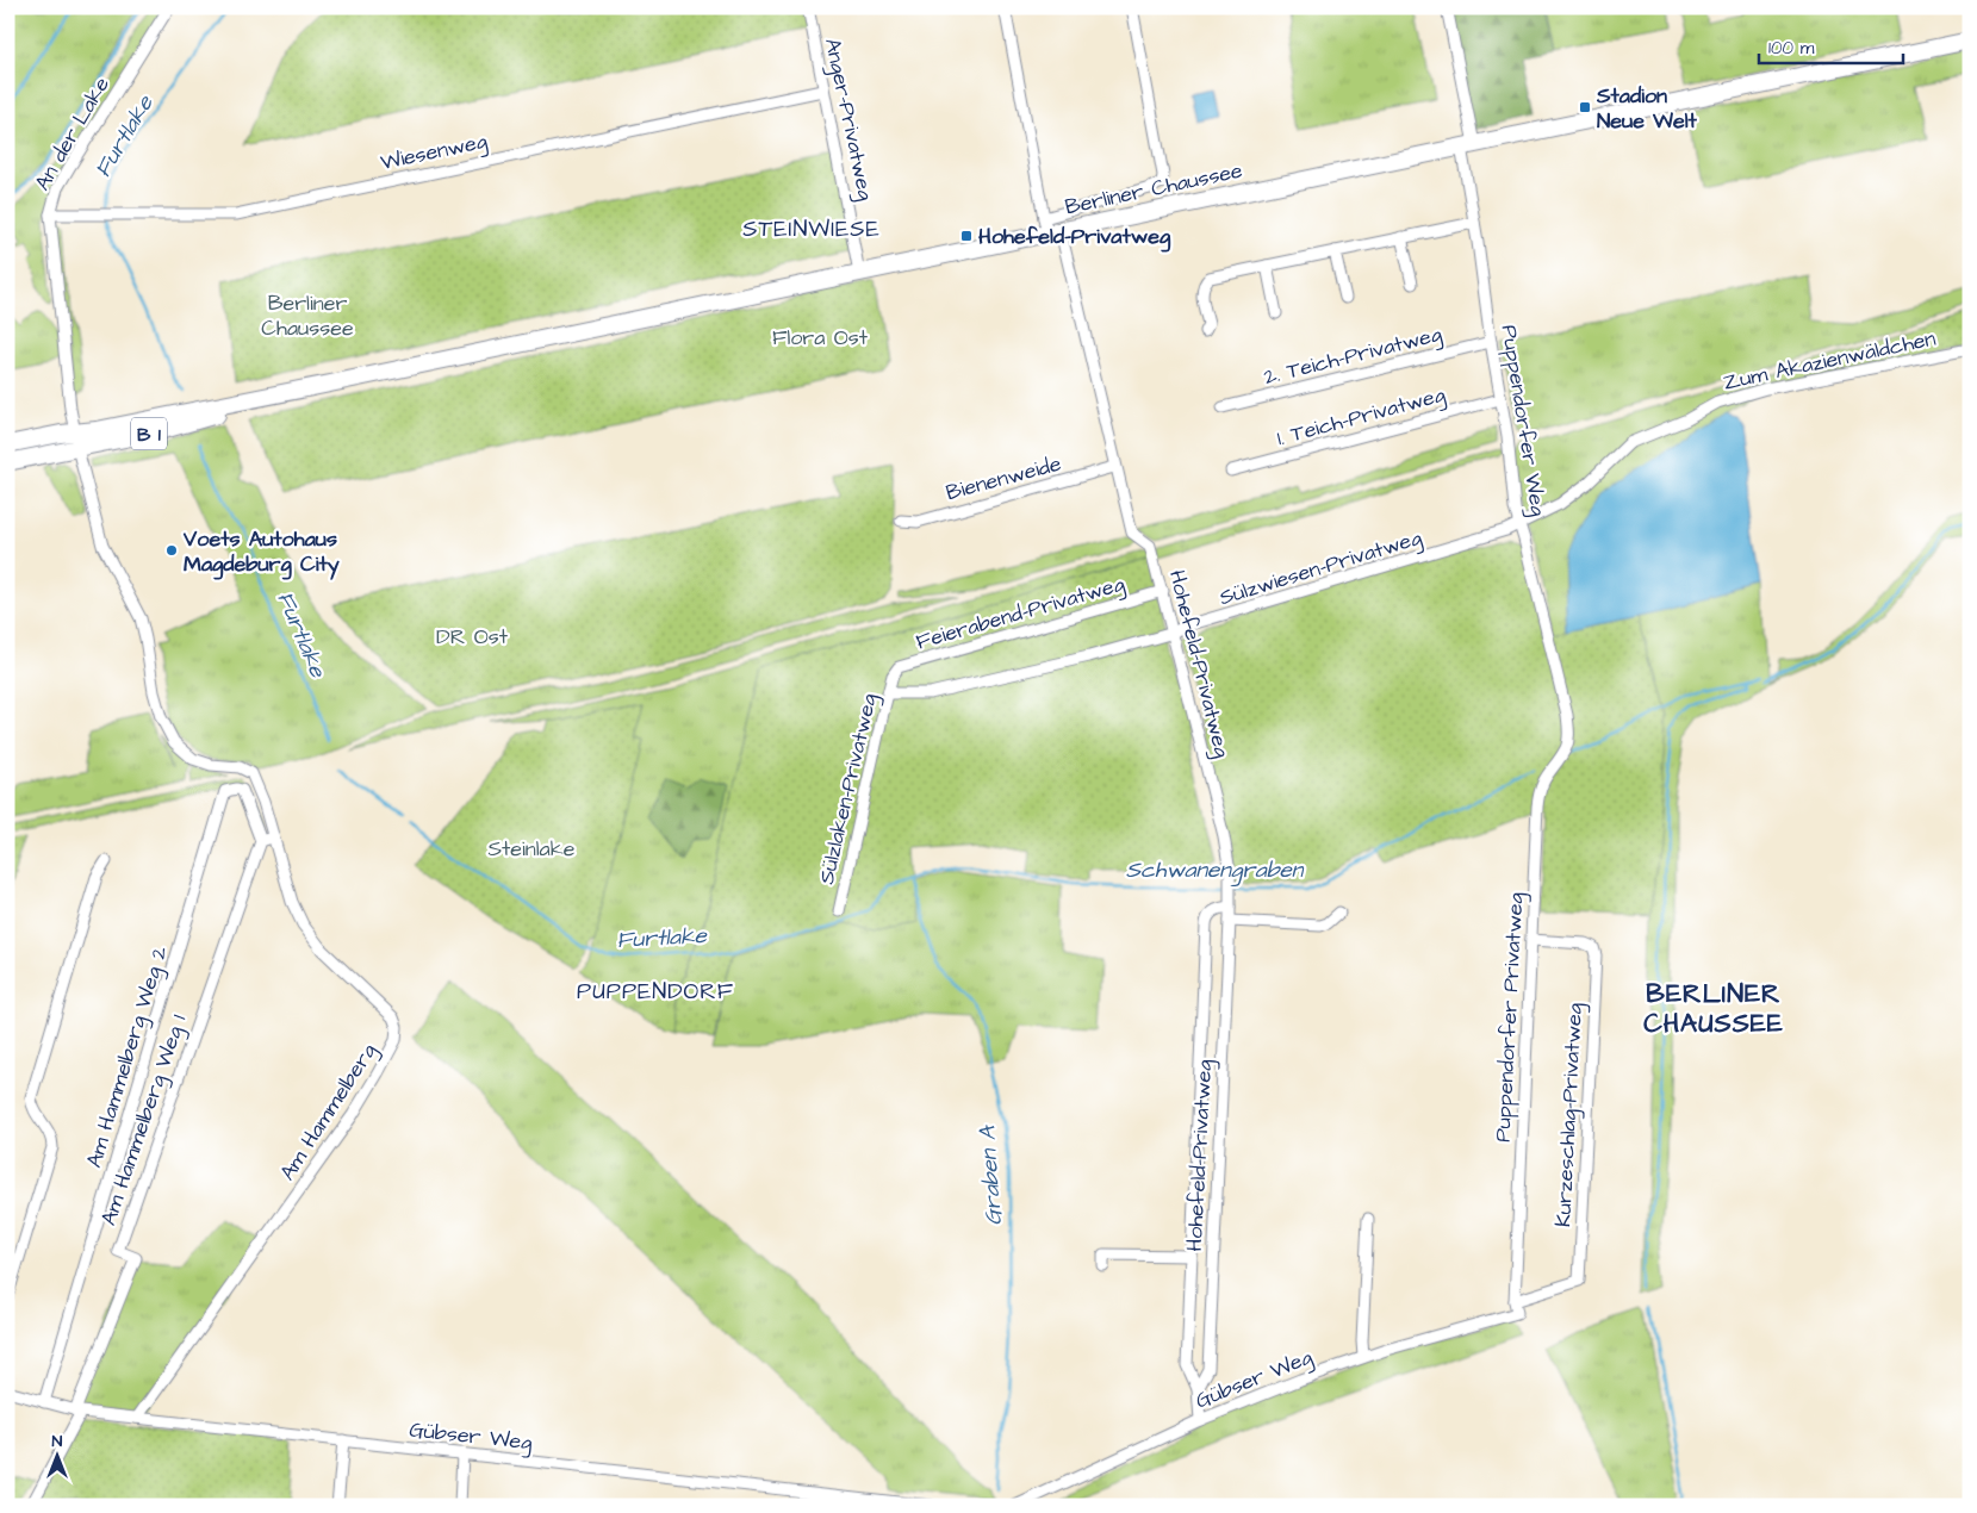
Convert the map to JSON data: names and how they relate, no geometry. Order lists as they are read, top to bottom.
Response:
{
  "streets": {
    "main road": ["Berliner Chaussee", "B 1"],
    "street": [
      "Anger-Privatweg",
      "An der Lake",
      "Wiesenweg",
      "2. Teich-Privatweg",
      "Zum Akazienwäldchen",
      "1. Teich-Privatweg",
      "Puppendorfer Weg",
      "Bienenweide",
      "Sülzwiesen-Privatweg",
      "Feierabend-Privatweg",
      "Hohefeld-Privatweg",
      "Sülzlaken-Privatweg",
      "Puppendorfer Privatweg",
      "Am Hammelberg Weg 2",
      "Am Hammelberg",
      "Kurzeschlag-Privatweg",
      "Am Hammelberg Weg 1",
      "Gübser Weg"
    ]
  },
  "crossings": [
    ["Anger-Privatweg", "Wiesenweg"],
    ["Anger-Privatweg", "Berliner Chaussee"],
    ["An der Lake", "Wiesenweg"],
    ["An der Lake", "Berliner Chaussee"],
    ["An der Lake", "Am Hammelberg"],
    ["Berliner Chaussee", "Puppendorfer Weg"],
    ["Berliner Chaussee", "Hohefeld-Privatweg"],
    ["Berliner Chaussee", "Am Hammelberg"],
    ["2. Teich-Privatweg", "Puppendorfer Weg"],
    ["Zum Akazienwäldchen", "Puppendorfer Weg"],
    ["Zum Akazienwäldchen", "Sülzwiesen-Privatweg"],
    ["1. Teich-Privatweg", "Puppendorfer Weg"],
    ["Puppendorfer Weg", "Sülzwiesen-Privatweg"],
    ["Puppendorfer Weg", "Puppendorfer Privatweg"],
    ["Bienenweide", "Hohefeld-Privatweg"],
    ["Sülzwiesen-Privatweg", "Hohefeld-Privatweg"],
    ["Sülzwiesen-Privatweg", "Sülzlaken-Privatweg"],
    ["Feierabend-Privatweg", "Hohefeld-Privatweg"],
    ["Feierabend-Privatweg", "Sülzlaken-Privatweg"],
    ["Hohefeld-Privatweg", "Gübser Weg"],
    ["Puppendorfer Privatweg", "Kurzeschlag-Privatweg"],
    ["Puppendorfer Privatweg", "Gübser Weg"],
    ["Am Hammelberg Weg 2", "Am Hammelberg Weg 1"],
    ["Am Hammelberg Weg 2", "Gübser Weg"],
    ["Am Hammelberg", "Gübser Weg"],
    ["Am Hammelberg Weg 1", "Gübser Weg"]
  ],
  "districts": ["STEINWIESE", "PUPPENDORF", "BERLINER CHAUSSEE"],
  "water": ["Furtlake", "Schwanengraben", "Graben A"],
  "parks": [
    "Berliner Chaussee",
    "Flora Ost",
    "DR Ost",
    "Steinlake"
  ],
  "places": {
    "transit": ["Stadion Neue Welt", "Hohefeld-Privatweg"],
    "other": ["Voets Autohaus Magdeburg City"]
  },
  "scale_bar": "100 m",
  "north": "top"
}
